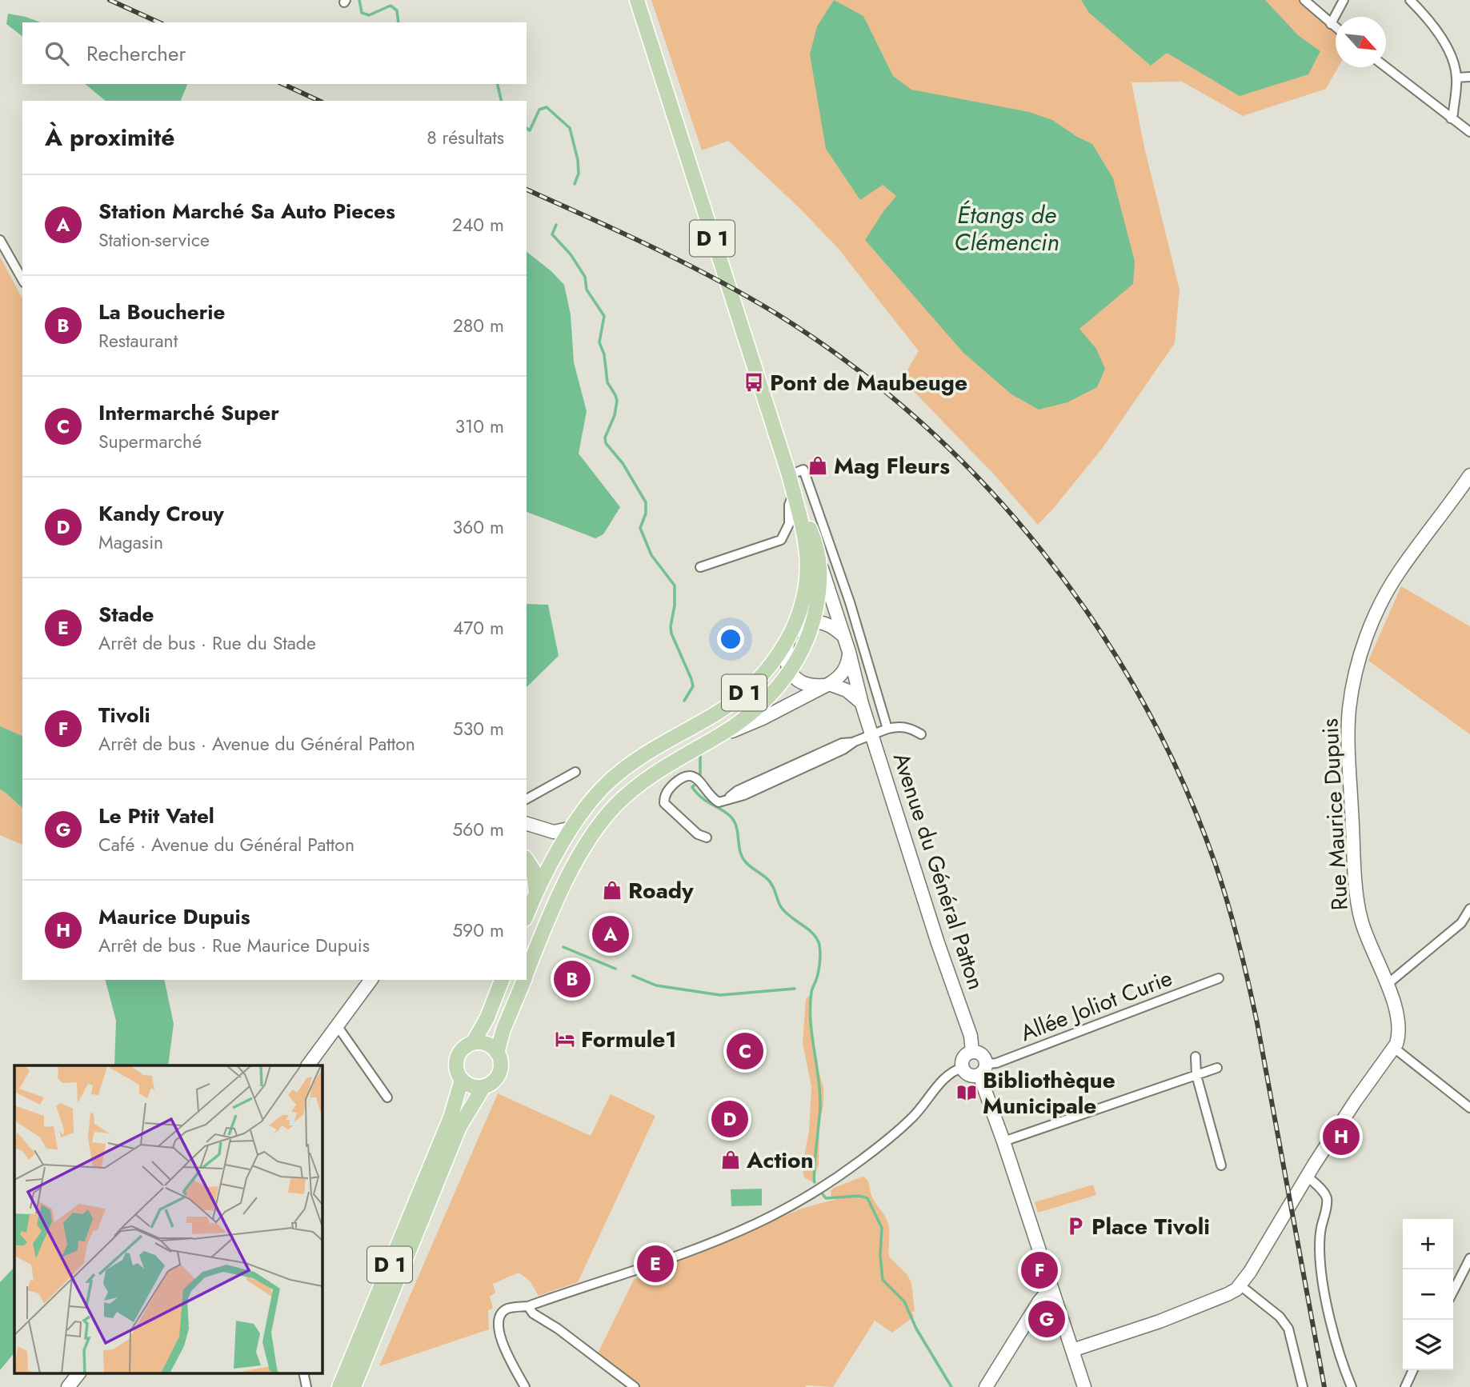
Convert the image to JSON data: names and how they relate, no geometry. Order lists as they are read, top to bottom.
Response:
{
  "streets": {
    "main road": ["D 1", "Rue Maurice Dupuis", "Avenue du Général Patton"],
    "street": ["Allée Joliot Curie"]
  },
  "crossings": [
    ["D 1", "Avenue du Général Patton"],
    ["Avenue du Général Patton", "Allée Joliot Curie"]
  ],
  "water": ["Étangs de Clémencin"],
  "places": {
    "bus stop": ["Pont de Maubeuge"],
    "shop": ["Mag Fleurs", "Roady", "Action"],
    "hotel": ["Formule1"],
    "library": ["Bibliothèque Municipale"],
    "parking": ["Place Tivoli"]
  },
  "north": "bottom right",
  "page": {
    "search": "Rechercher",
    "heading": ["À proximité", "8 résultats"],
    "list": [
      {
        "mark": "A",
        "name": "Station Marché Sa Auto Pieces",
        "note": "Station-service",
        "value": "240 m"
      },
      {
        "mark": "B",
        "name": "La Boucherie",
        "note": "Restaurant",
        "value": "280 m"
      },
      {
        "mark": "C",
        "name": "Intermarché Super",
        "note": "Supermarché",
        "value": "310 m"
      },
      {
        "mark": "D",
        "name": "Kandy Crouy",
        "note": "Magasin",
        "value": "360 m"
      },
      {
        "mark": "E",
        "name": "Stade",
        "note": "Arrêt de bus · Rue du Stade",
        "value": "470 m"
      },
      {
        "mark": "F",
        "name": "Tivoli",
        "note": "Arrêt de bus · Avenue du Général Patton",
        "value": "530 m"
      },
      {
        "mark": "G",
        "name": "Le Ptit Vatel",
        "note": "Café · Avenue du Général Patton",
        "value": "560 m"
      },
      {
        "mark": "H",
        "name": "Maurice Dupuis",
        "note": "Arrêt de bus · Rue Maurice Dupuis",
        "value": "590 m"
      }
    ],
    "pins": [
      "A",
      "B",
      "C",
      "D",
      "H",
      "E",
      "F",
      "G"
    ],
    "map_buttons": ["+", "−"]
  }
}
